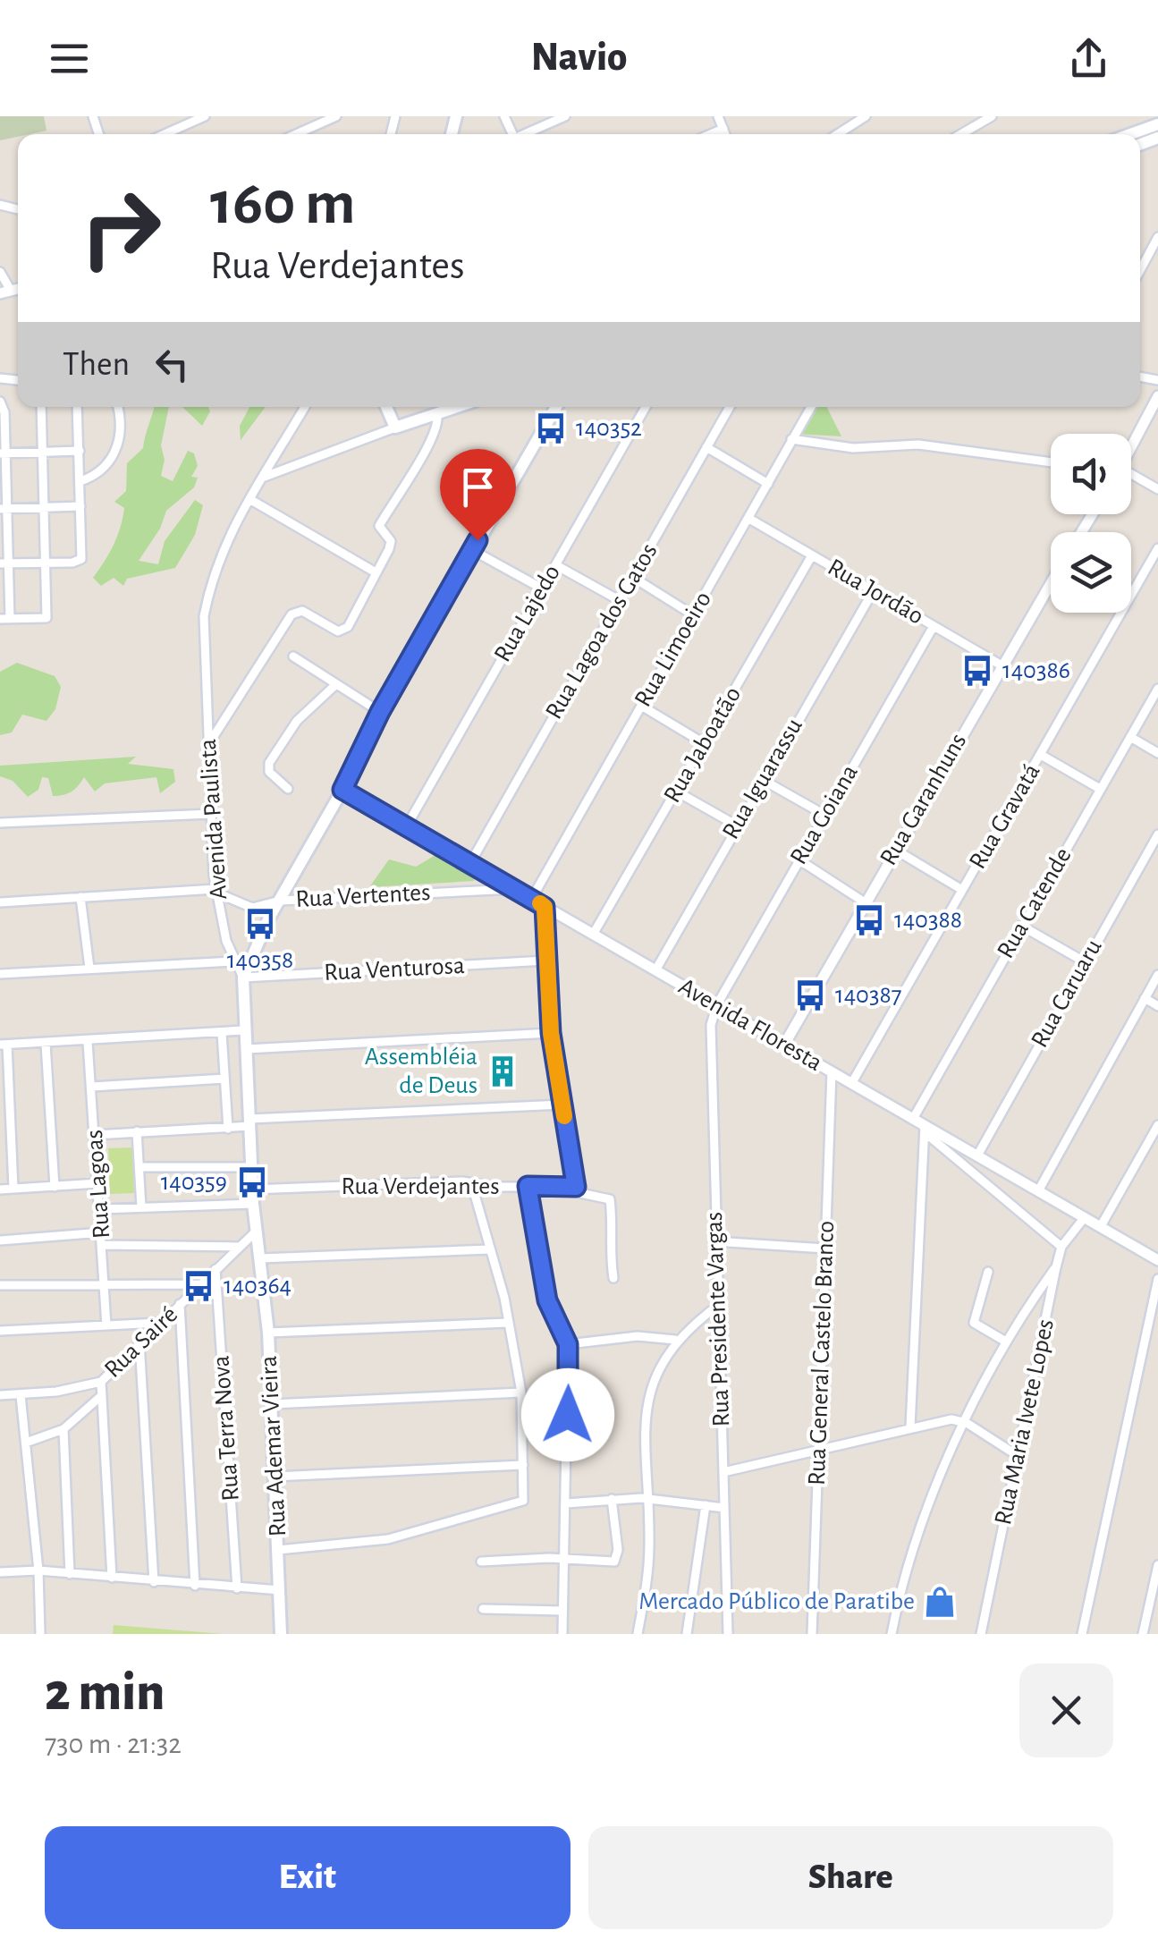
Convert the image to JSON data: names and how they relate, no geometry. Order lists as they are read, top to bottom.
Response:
{
  "streets": {
    "main road": ["Avenida Paulista", "Rua Ademar Vieira"],
    "street": [
      "Rua Jordão",
      "Rua Lajedo",
      "Rua Lagoa dos Gatos",
      "Rua Limoeiro",
      "Rua Jaboatão",
      "Rua Iguarassu",
      "Rua Garanhuns",
      "Rua Goiana",
      "Rua Gravatá",
      "Rua Vertentes",
      "Rua Catende",
      "Rua Venturosa",
      "Rua Caruaru",
      "Avenida Floresta",
      "Rua Lagoas",
      "Rua Verdejantes",
      "Rua Presidente Vargas",
      "Rua Sairé",
      "Rua General Castelo Branco",
      "Rua Maria Ivete Lopes",
      "Rua Terra Nova"
    ]
  },
  "crossings": [
    ["Rua Jordão", "Rua Limoeiro"],
    ["Rua Jordão", "Rua Jaboatão"],
    ["Rua Jordão", "Rua Iguarassu"],
    ["Rua Jordão", "Rua Garanhuns"],
    ["Rua Jordão", "Rua Goiana"],
    ["Rua Lajedo", "Avenida Floresta"],
    ["Rua Lagoa dos Gatos", "Avenida Floresta"],
    ["Rua Limoeiro", "Avenida Floresta"],
    ["Rua Jaboatão", "Avenida Floresta"],
    ["Rua Iguarassu", "Avenida Floresta"],
    ["Rua Garanhuns", "Avenida Floresta"],
    ["Rua Goiana", "Avenida Floresta"],
    ["Rua Goiana", "Rua Presidente Vargas"],
    ["Rua Gravatá", "Avenida Floresta"],
    ["Avenida Paulista", "Rua Vertentes"],
    ["Avenida Paulista", "Rua Venturosa"],
    ["Avenida Paulista", "Rua Verdejantes"],
    ["Avenida Paulista", "Rua Sairé"],
    ["Avenida Paulista", "Rua Ademar Vieira"],
    ["Rua Vertentes", "Avenida Floresta"],
    ["Rua Catende", "Avenida Floresta"],
    ["Rua Caruaru", "Avenida Floresta"],
    ["Avenida Floresta", "Rua Presidente Vargas"],
    ["Avenida Floresta", "Rua General Castelo Branco"],
    ["Avenida Floresta", "Rua Maria Ivete Lopes"],
    ["Rua Sairé", "Rua Terra Nova"]
  ],
  "places": {
    "bus stop": [
      "140352",
      "140386",
      "140388",
      "140358",
      "140387",
      "140359",
      "140364"
    ],
    "building": ["Assembléia de Deus"],
    "shop": ["Mercado Público de Paratibe"]
  },
  "page": {
    "header": "Navio",
    "turn": ["160 m", "Rua Verdejantes"],
    "then": "Then",
    "heading": ["2 min", "730 m · 21:32"],
    "buttons": ["Exit", "Share"]
  }
}
